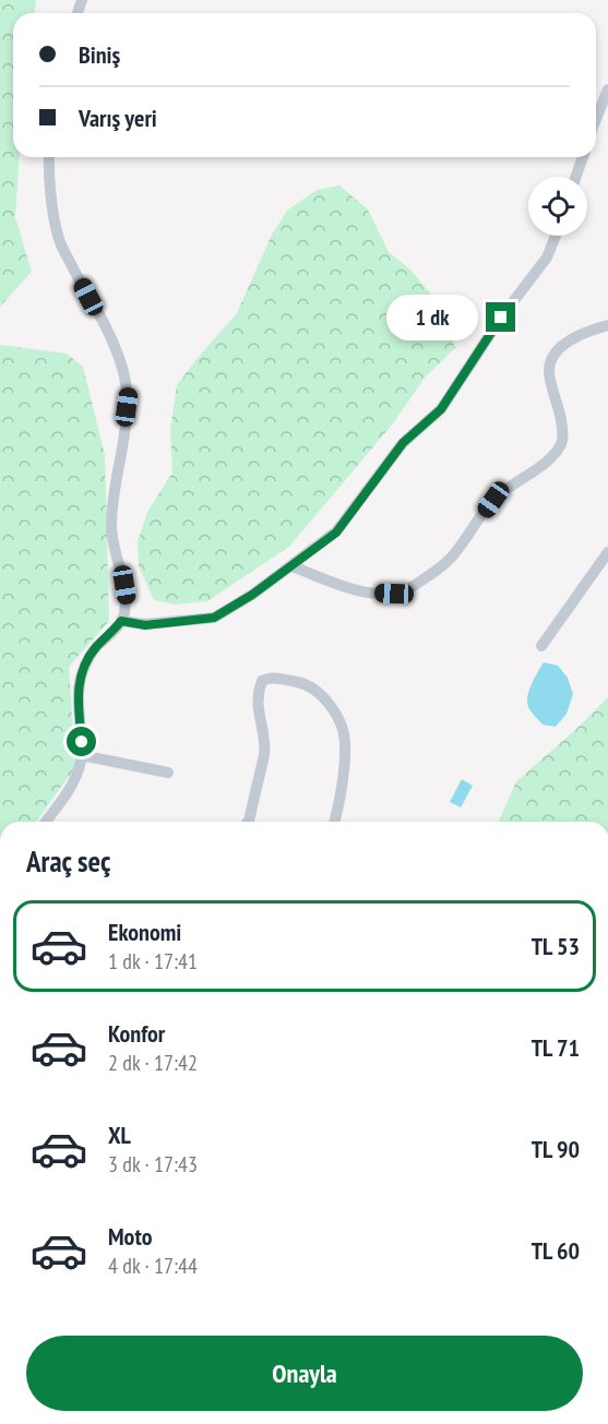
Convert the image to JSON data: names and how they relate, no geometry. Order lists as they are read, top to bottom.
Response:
{
  "page": {
    "banner": ["Biniş", "Varış yeri"],
    "bubble": "1 dk",
    "heading": "Araç seç",
    "list": [
      {
        "name": "Ekonomi",
        "note": "1 dk · 17:41",
        "value": "TL 53"
      },
      {
        "name": "Konfor",
        "note": "2 dk · 17:42",
        "value": "TL 71"
      },
      {
        "name": "XL",
        "note": "3 dk · 17:43",
        "value": "TL 90"
      },
      {
        "name": "Moto",
        "note": "4 dk · 17:44",
        "value": "TL 60"
      }
    ],
    "buttons": "Onayla"
  }
}
